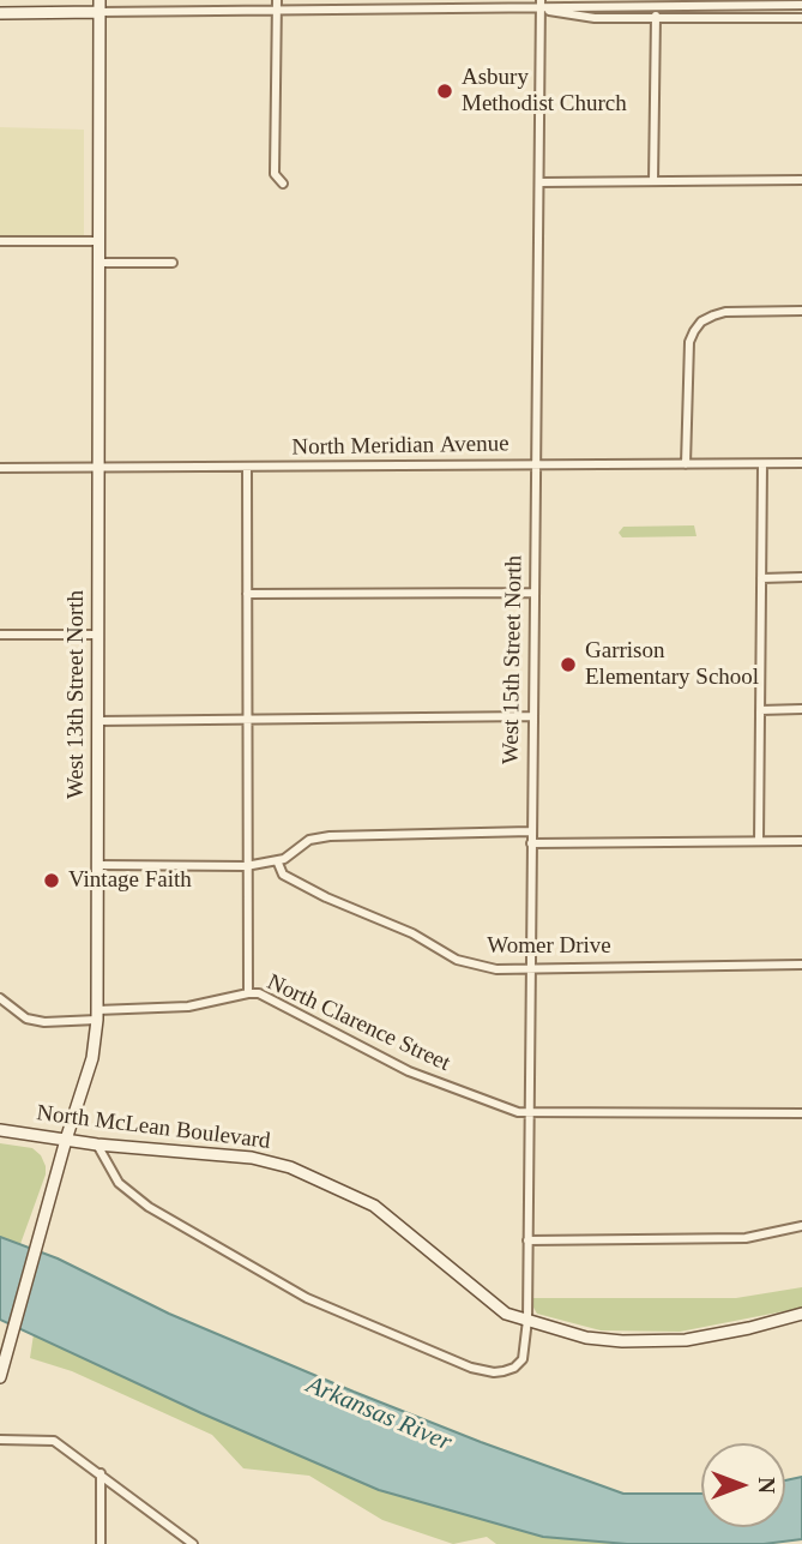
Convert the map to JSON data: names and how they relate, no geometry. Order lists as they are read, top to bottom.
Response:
{
  "streets": {
    "street": [
      "North Meridian Avenue",
      "West 15th Street North",
      "West 13th Street North",
      "Womer Drive",
      "North Clarence Street",
      "North McLean Boulevard"
    ]
  },
  "crossings": [
    ["North Meridian Avenue", "West 15th Street North"],
    ["North Meridian Avenue", "West 13th Street North"],
    ["West 15th Street North", "Womer Drive"],
    ["West 15th Street North", "North Clarence Street"],
    ["West 15th Street North", "North McLean Boulevard"],
    ["West 13th Street North", "North Clarence Street"],
    ["West 13th Street North", "North McLean Boulevard"]
  ],
  "water": ["Arkansas River"],
  "places": ["Asbury Methodist Church", "Garrison Elementary School", "Vintage Faith"],
  "north": "right"
}
